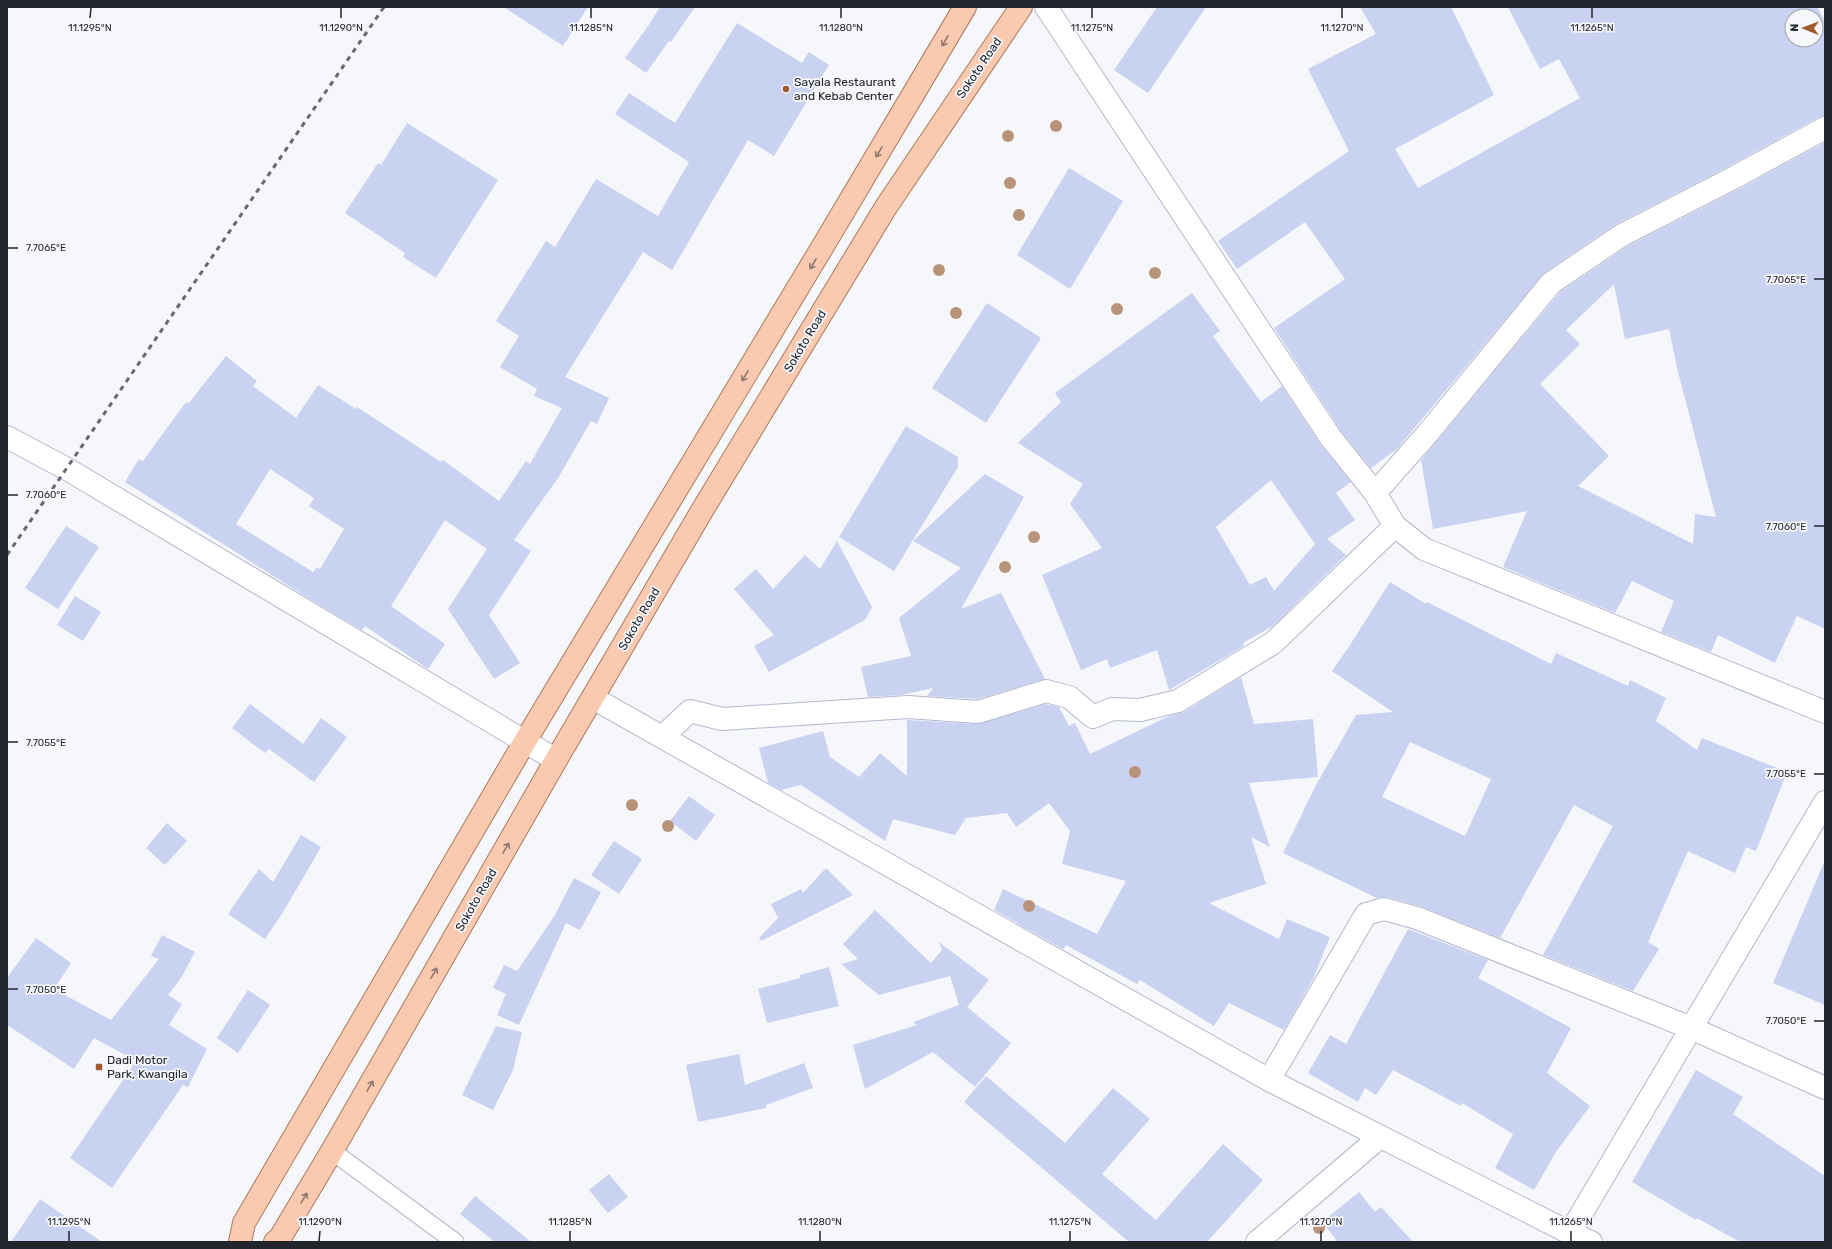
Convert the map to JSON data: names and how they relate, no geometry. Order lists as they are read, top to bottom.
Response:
{
  "streets": {
    "main road": ["Sokoto Road"]
  },
  "places": {
    "other": ["Sayala Restaurant and Kebab Center"],
    "transit": ["Dadi Motor Park, Kwangila"]
  },
  "north": "left",
  "coordinates": [
    "11.1295°N",
    "11.1290°N",
    "11.1285°N",
    "11.1280°N",
    "11.1275°N",
    "11.1270°N",
    "11.1265°N",
    "7.7065°E",
    "7.7060°E",
    "7.7055°E",
    "7.7050°E"
  ]
}
